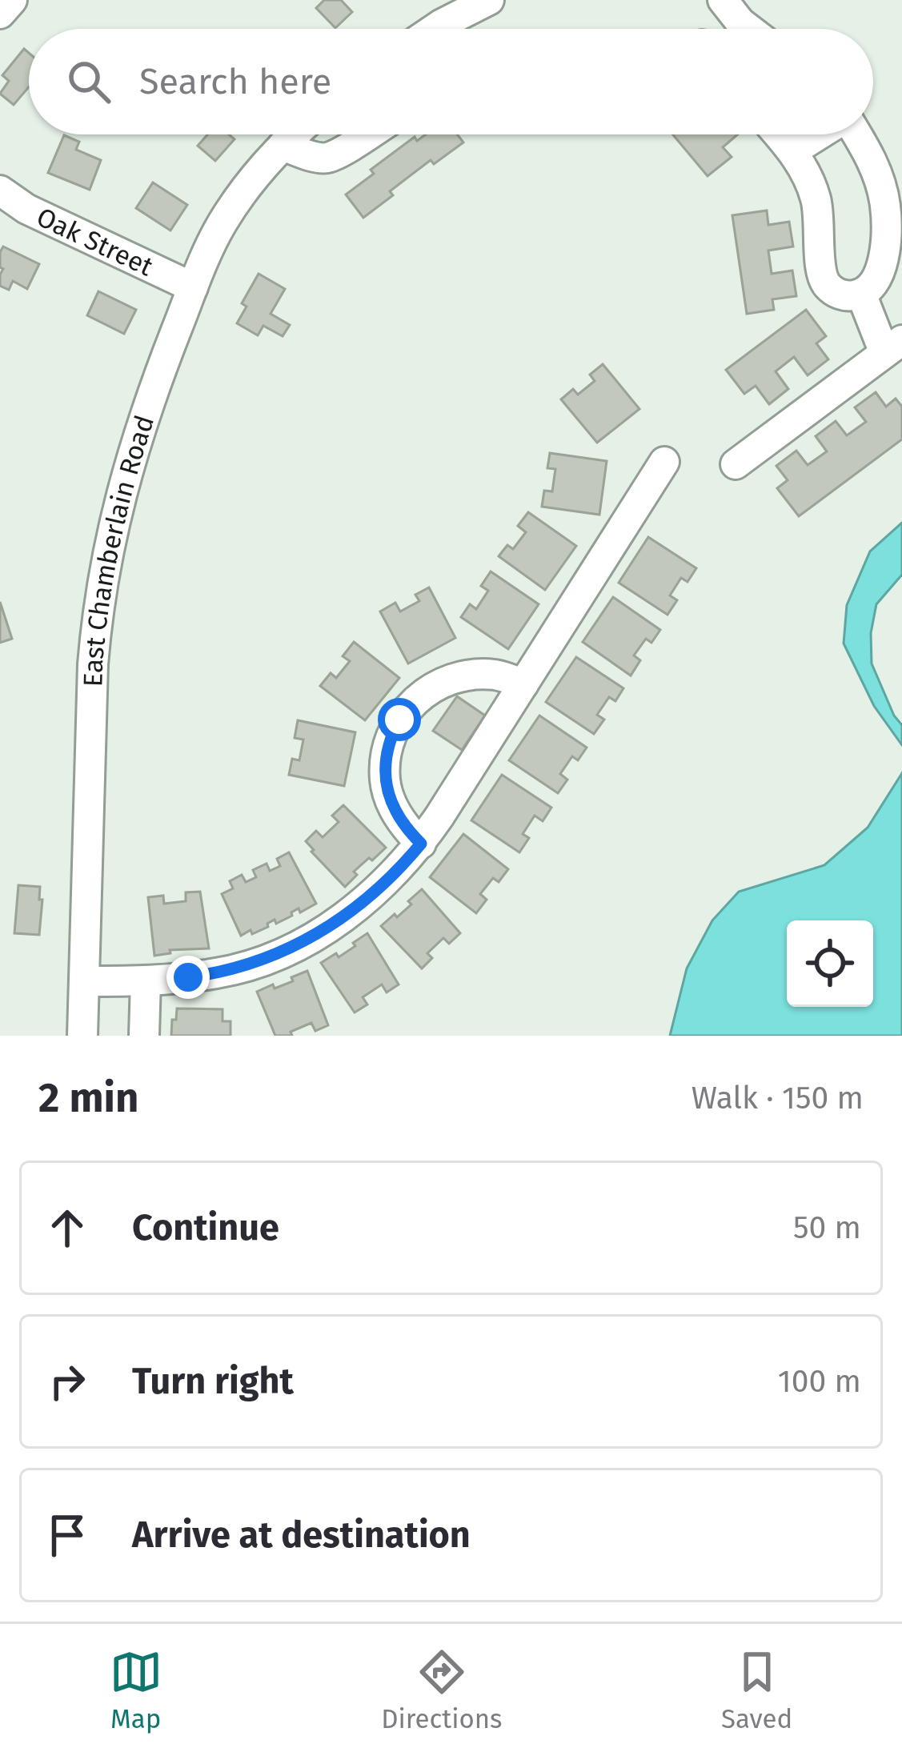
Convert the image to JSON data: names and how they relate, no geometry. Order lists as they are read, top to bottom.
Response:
{
  "streets": {
    "street": ["Oak Street", "East Chamberlain Road"]
  },
  "crossings": [
    ["Oak Street", "East Chamberlain Road"]
  ],
  "page": {
    "search": "Search here",
    "heading": ["2 min", "Walk · 150 m"],
    "list": [
      ["Continue", "50 m"],
      ["Turn right", "100 m"],
      "Arrive at destination"
    ],
    "nav": ["Map", "Directions", "Saved"]
  }
}
